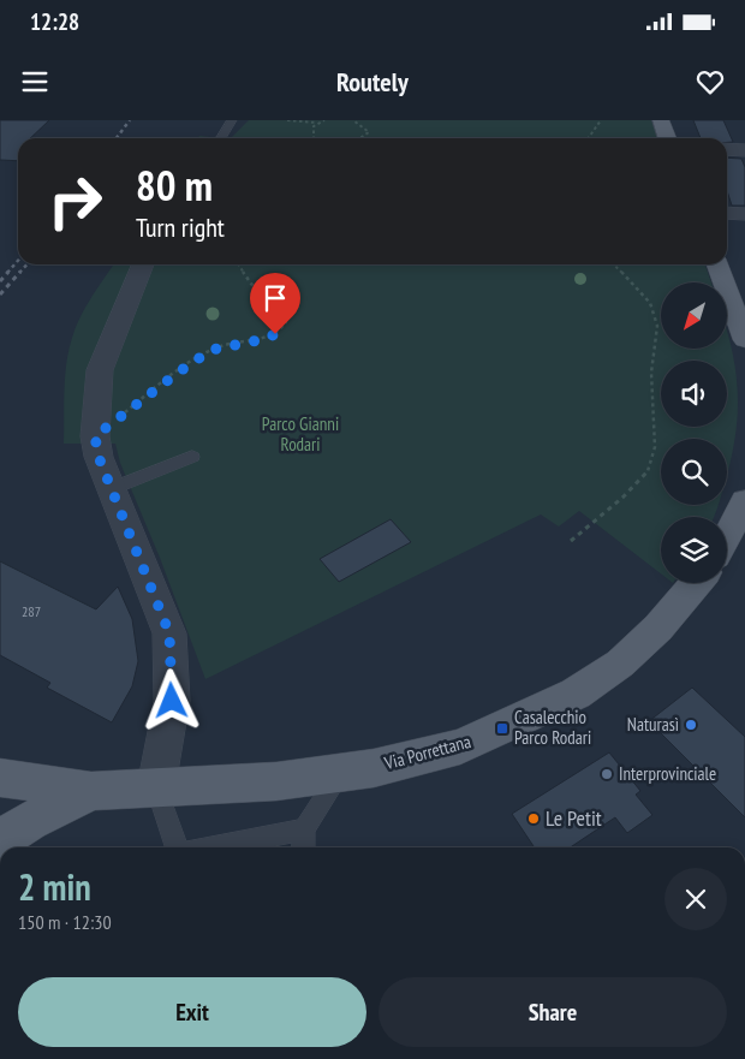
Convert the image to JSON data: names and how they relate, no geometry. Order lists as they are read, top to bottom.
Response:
{
  "streets": {
    "main road": ["Via Porrettana"]
  },
  "parks": ["Parco Gianni Rodari"],
  "places": {
    "other": ["Naturasì", "Interprovinciale", "Le Petit"],
    "transit": ["Casalecchio Parco Rodari"]
  },
  "house_numbers": ["287"],
  "north": "bottom left",
  "page": {
    "status": "12:28",
    "header": "Routely",
    "turn": ["80 m", "Turn right"],
    "heading": ["2 min", "150 m · 12:30"],
    "buttons": ["Exit", "Share"]
  }
}
